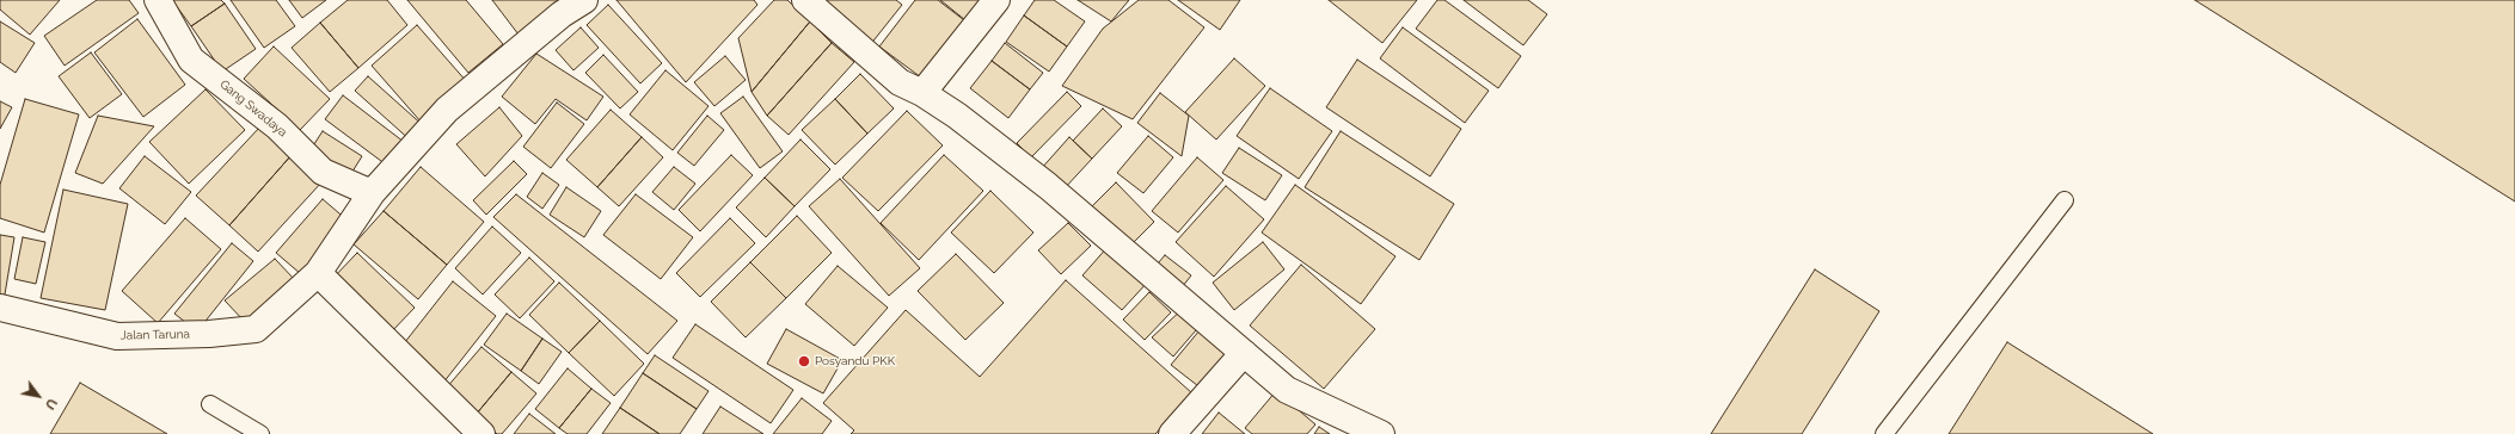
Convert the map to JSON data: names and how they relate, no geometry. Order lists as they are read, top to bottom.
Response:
{
  "streets": {
    "street": ["Gang Swadaya", "Jalan Taruna"]
  },
  "places": ["Posyandu PKK"],
  "north": "bottom right"
}
